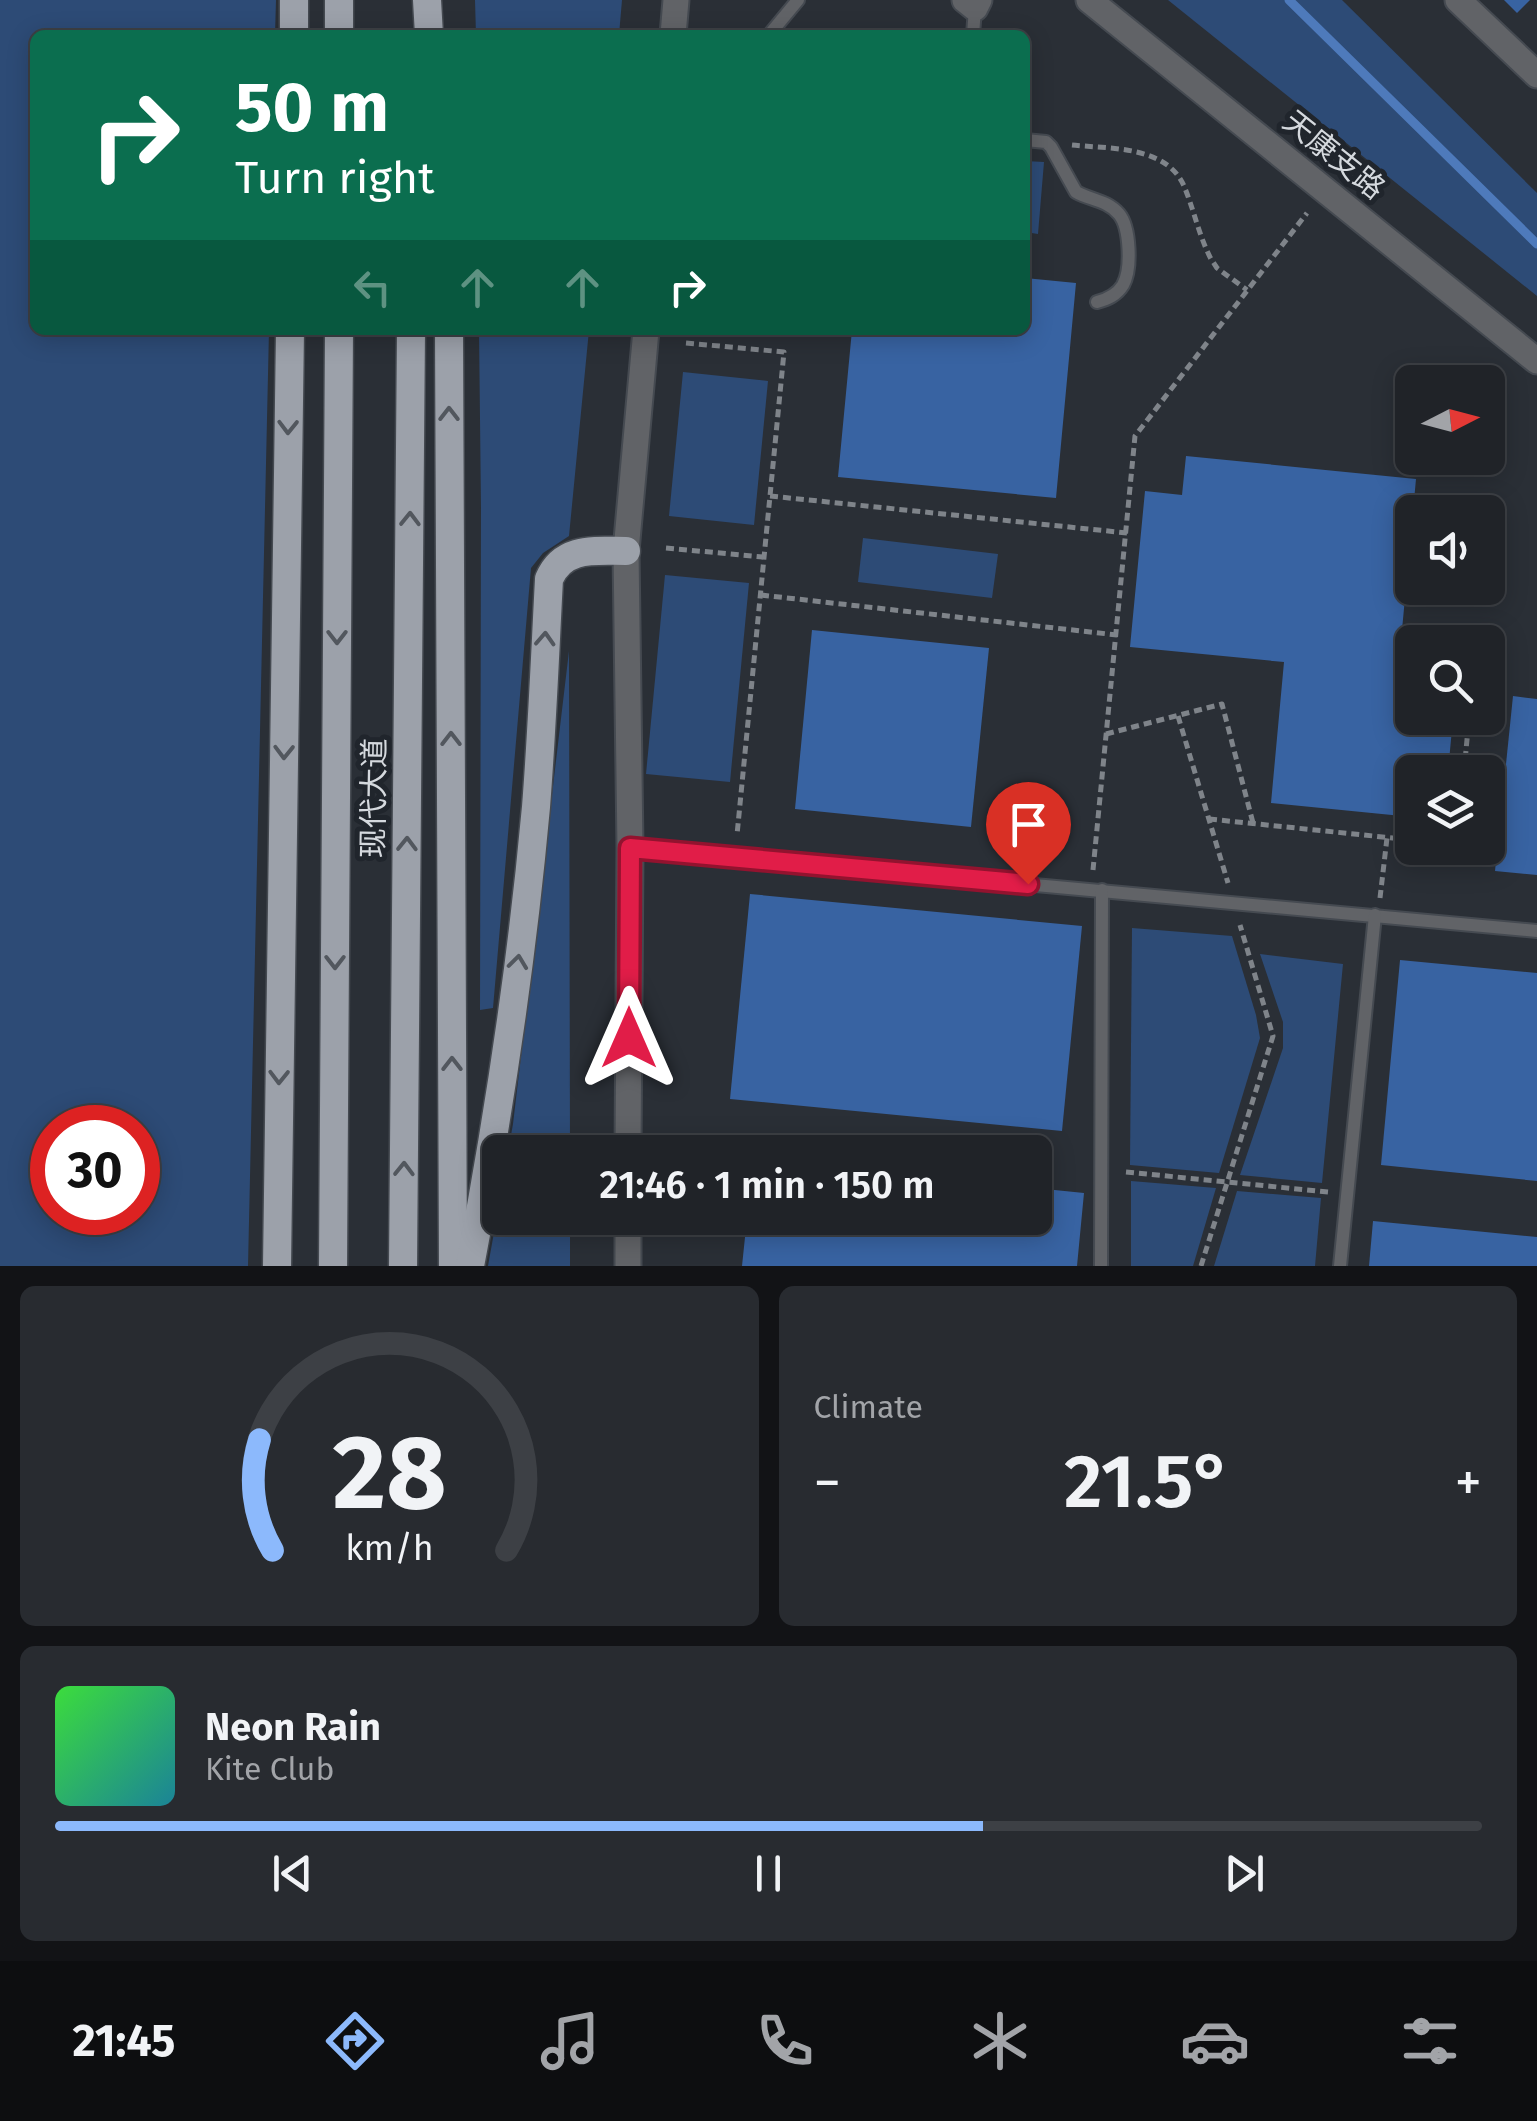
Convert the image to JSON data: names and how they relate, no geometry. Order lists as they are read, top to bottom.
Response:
{
  "streets": {
    "highway": ["现代大道"],
    "street": ["天康支路"]
  },
  "north": "right",
  "page": {
    "turn": ["50 m", "Turn right"],
    "limit": "30",
    "trip": "21:46 · 1 min · 150 m",
    "tile": "Climate",
    "heat": ["−", "21.5°", "+"],
    "song": ["Neon Rain", "Kite Club"],
    "tabs": "21:45",
    "gauge": ["28", "km/h"]
  }
}
